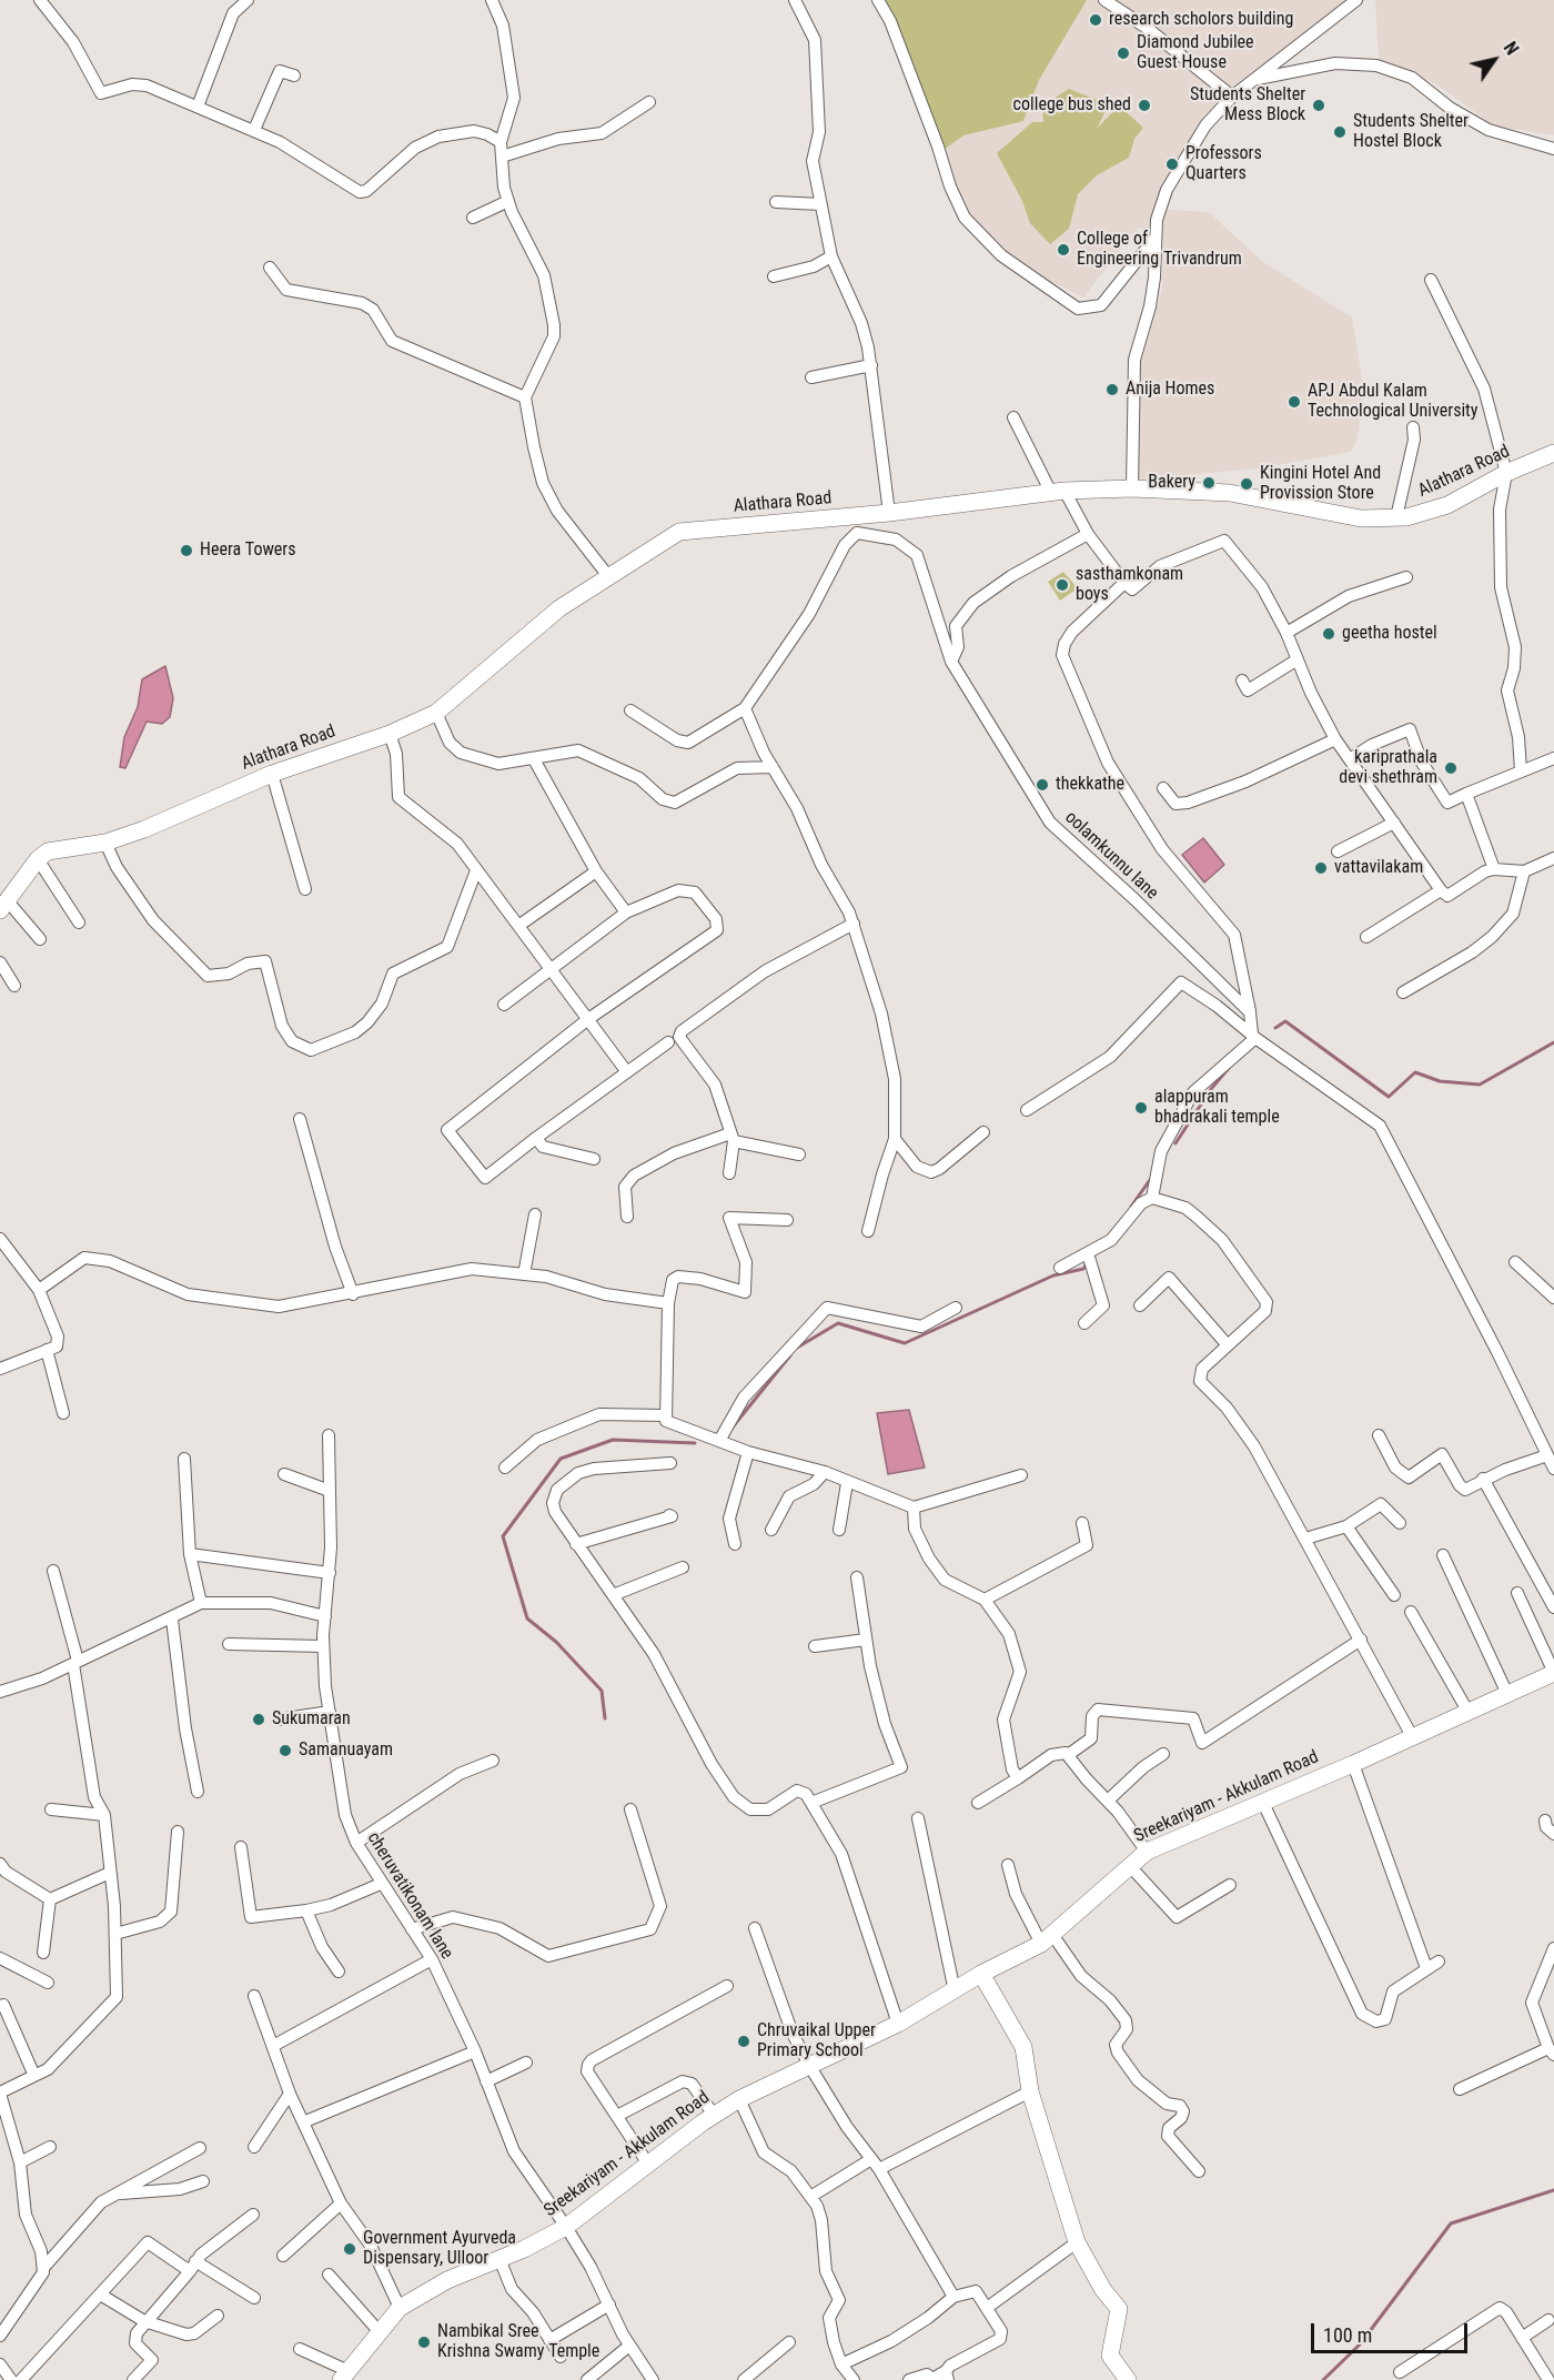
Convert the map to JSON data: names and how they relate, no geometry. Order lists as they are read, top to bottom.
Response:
{
  "streets": {
    "street": [
      "Alathara Road",
      "oolamkunnu lane",
      "Sreekariyam - Akkulam Road",
      "cheruvatikonam lane"
    ]
  },
  "crossings": [
    ["Sreekariyam - Akkulam Road", "cheruvatikonam lane"]
  ],
  "places": [
    "research scholors building",
    "Diamond Jubilee Guest House",
    "college bus shed",
    "Students Shelter Mess Block",
    "Students Shelter Hostel Block",
    "Professors Quarters",
    "College of Engineering Trivandrum",
    "Anija Homes",
    "APJ Abdul Kalam Technological University",
    "Bakery",
    "Kingini Hotel And Provission Store",
    "Heera Towers",
    "sasthamkonam boys",
    "geetha hostel",
    "kariprathala devi shethram",
    "thekkathe",
    "vattavilakam",
    "alappuram bhadrakali temple",
    "Sukumaran",
    "Samanuayam",
    "Chruvaikal Upper Primary School",
    "Government Ayurveda Dispensary, Ulloor",
    "Nambikal Sree Krishna Swamy Temple"
  ],
  "scale_bar": "100 m",
  "north": "top right"
}
